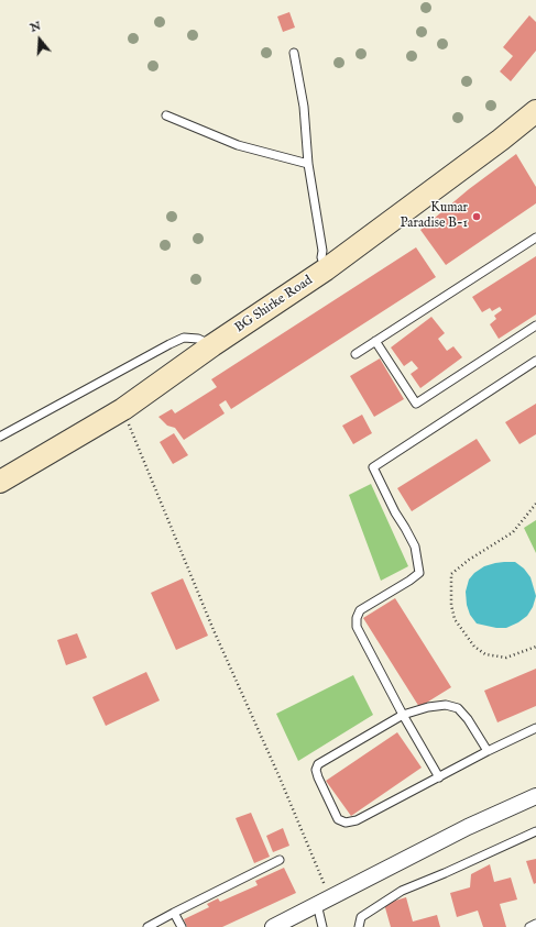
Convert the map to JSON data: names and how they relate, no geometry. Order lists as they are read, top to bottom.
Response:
{
  "streets": {
    "street": ["BG Shirke Road"]
  },
  "places": ["Kumar Paradise B-1"],
  "north": "top"
}
